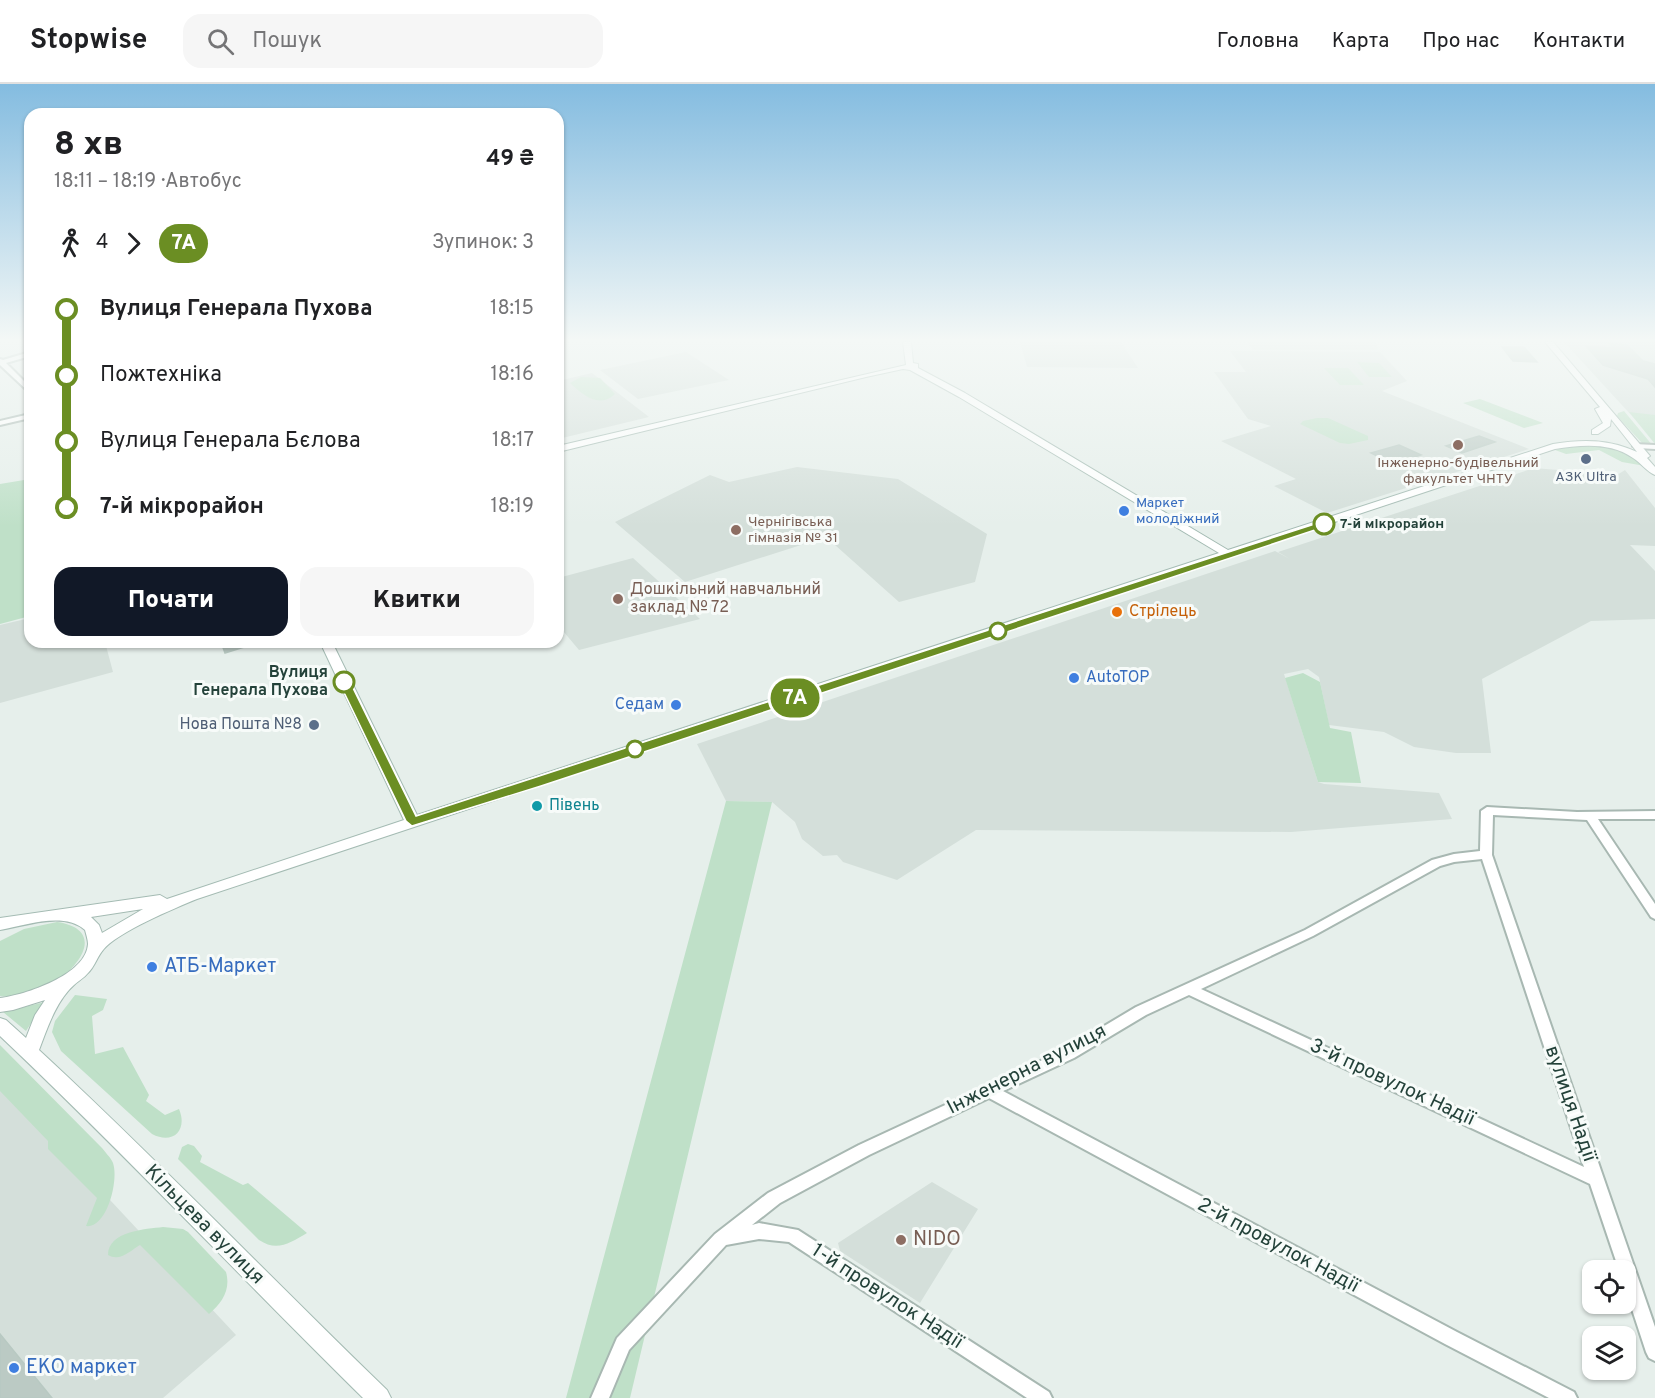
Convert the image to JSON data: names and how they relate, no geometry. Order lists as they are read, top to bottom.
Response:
{
  "streets": {
    "main road": ["Кільцева вулиця"],
    "street": [
      "Інженерна вулиця",
      "3-й провулок Надії",
      "вулиця Надії",
      "2-й провулок Надії",
      "1-й провулок Надії"
    ]
  },
  "crossings": [
    ["Інженерна вулиця", "3-й провулок Надії"],
    ["Інженерна вулиця", "вулиця Надії"],
    ["Інженерна вулиця", "2-й провулок Надії"],
    ["Інженерна вулиця", "1-й провулок Надії"],
    ["3-й провулок Надії", "вулиця Надії"]
  ],
  "places": [
    "Інженерно-будівельний факультет ЧНТУ",
    "АЗК Ultra",
    "Маркет молодіжний",
    "7-й мікрорайон",
    "Чернігівська гімназія № 31",
    "Дошкільний навчальний заклад № 72",
    "Стрілець",
    "AutoTOP",
    "Вулиця Генерала Пухова",
    "Седам",
    "Нова Пошта №8",
    "Півень",
    "АТБ-Маркет",
    "NIDO",
    "ЕКО маркет"
  ],
  "lines": ["bus line 7А"],
  "page": {
    "header": "Stopwise",
    "search": "Пошук",
    "nav": [
      "Головна",
      "Карта",
      "Про нас",
      "Контакти"
    ],
    "on_map": "7А",
    "heading": ["8 хв", "18:11 – 18:19 · Автобус", "49 ₴"],
    "legs": ["4", "7А", "Зупинок: 3"],
    "list": [
      {
        "name": "Вулиця Генерала Пухова",
        "value": "18:15"
      },
      {
        "name": "Пожтехніка",
        "value": "18:16"
      },
      {
        "name": "Вулиця Генерала Бєлова",
        "value": "18:17"
      },
      {
        "name": "7-й мікрорайон",
        "value": "18:19"
      }
    ],
    "buttons": ["Почати", "Квитки"]
  }
}
